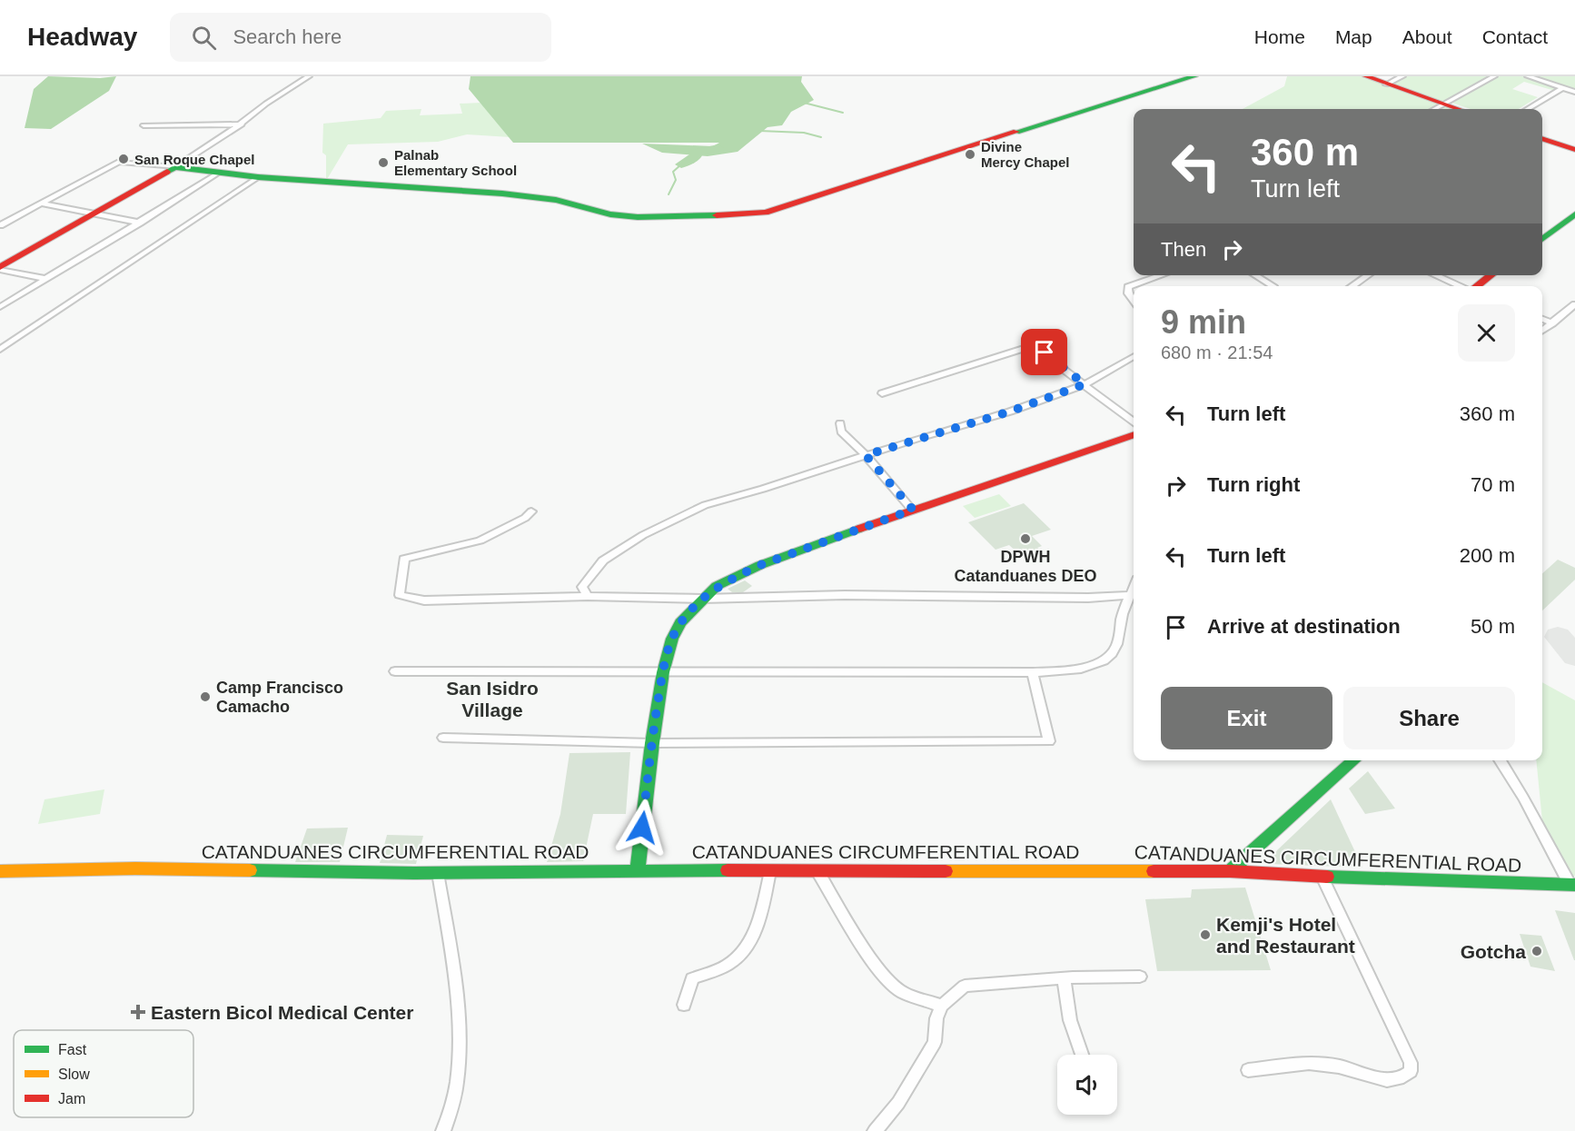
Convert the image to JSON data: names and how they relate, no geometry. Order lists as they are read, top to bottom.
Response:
{
  "streets": {
    "street": ["CATANDUANES CIRCUMFERENTIAL ROAD"]
  },
  "districts": ["San Isidro Village"],
  "places": {
    "other": [
      "Divine Mercy Chapel",
      "San Roque Chapel",
      "Palnab Elementary School",
      "DPWH Catanduanes DEO",
      "Camp Francisco Camacho",
      "Kemji's Hotel and Restaurant",
      "Gotcha"
    ],
    "health": ["Eastern Bicol Medical Center"]
  },
  "legend": ["Fast", "Slow", "Jam"],
  "page": {
    "header": "Headway",
    "search": "Search here",
    "nav": [
      "Home",
      "Map",
      "About",
      "Contact"
    ],
    "turn": ["360 m", "Turn left"],
    "then": "Then",
    "heading": ["9 min", "680 m · 21:54"],
    "list": [
      {
        "name": "Turn left",
        "value": "360 m"
      },
      {
        "name": "Turn right",
        "value": "70 m"
      },
      {
        "name": "Turn left",
        "value": "200 m"
      },
      {
        "name": "Arrive at destination",
        "value": "50 m"
      }
    ],
    "buttons": ["Exit", "Share"]
  }
}
